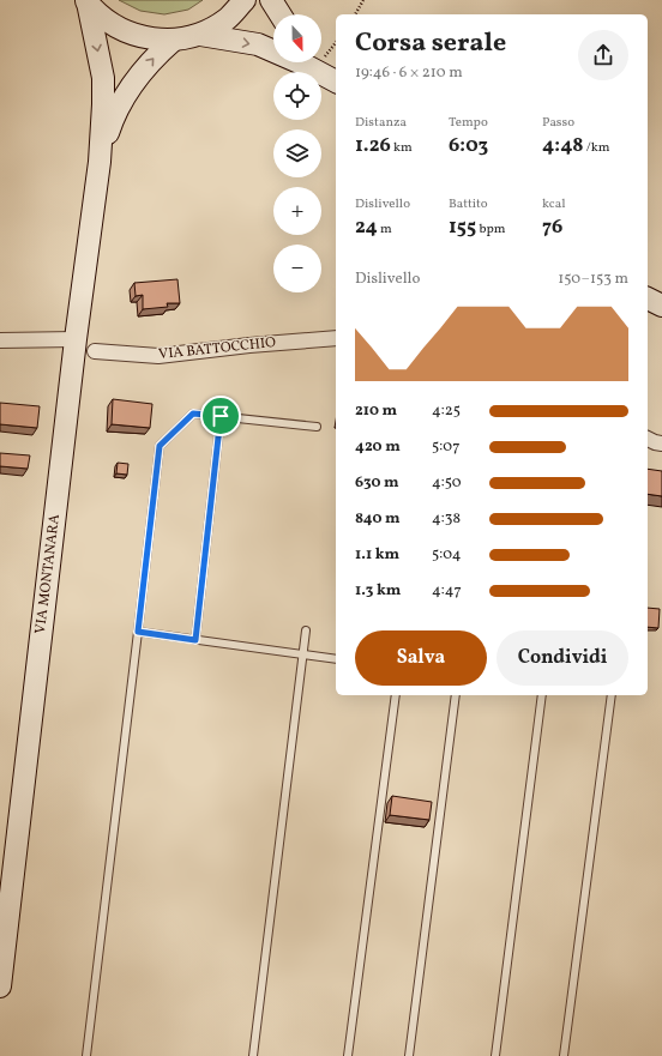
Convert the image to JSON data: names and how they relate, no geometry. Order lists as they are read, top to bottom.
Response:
{
  "streets": {
    "main road": ["VIA MONTANARA"],
    "street": ["VIA BATTOCCHIO"]
  },
  "north": "bottom",
  "page": {
    "map_buttons": ["+", "−"],
    "heading": ["Corsa serale", "19:46 · 6 × 210 m"],
    "stats": [
      ["Distanza", "1.26 km"],
      ["Tempo", "6:03"],
      ["Passo", "4:48 /km"],
      ["Dislivello", "24 m"],
      ["Battito", "155 bpm"],
      ["kcal", "76"]
    ],
    "chart": ["Dislivello", "150–153 m"],
    "list": [
      {
        "name": "210 m",
        "note": "4:25"
      },
      {
        "name": "420 m",
        "note": "5:07"
      },
      {
        "name": "630 m",
        "note": "4:50"
      },
      {
        "name": "840 m",
        "note": "4:38"
      },
      {
        "name": "1.1 km",
        "note": "5:04"
      },
      {
        "name": "1.3 km",
        "note": "4:47"
      }
    ],
    "buttons": ["Salva", "Condividi"]
  }
}
